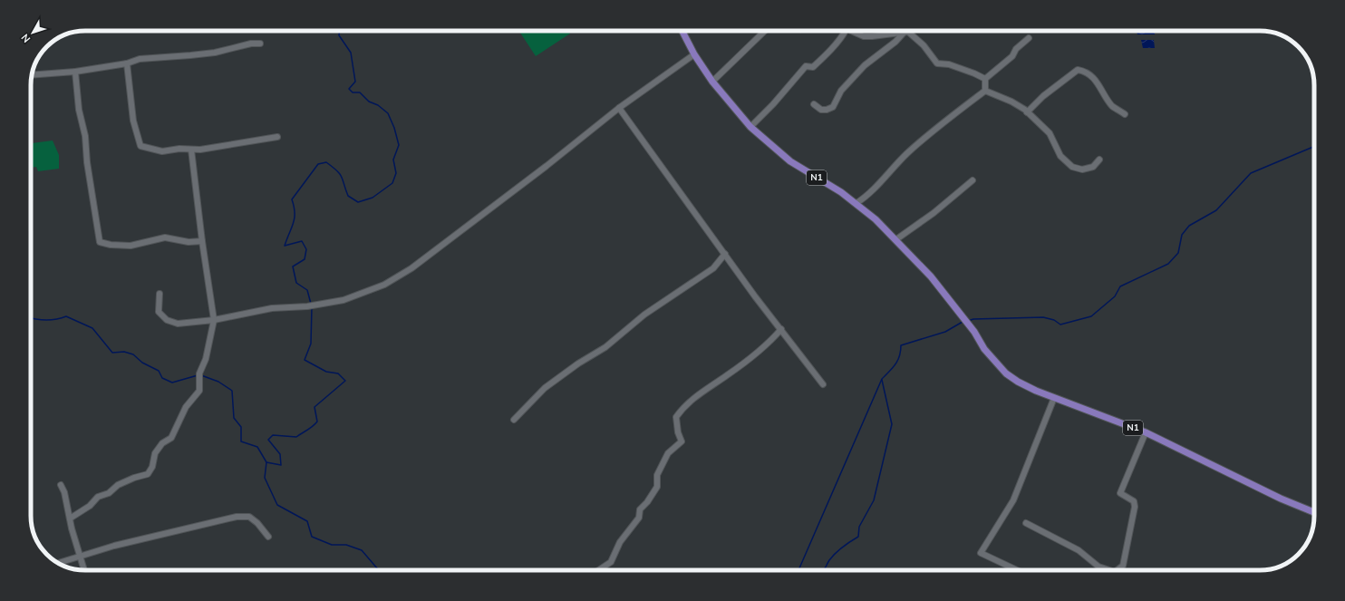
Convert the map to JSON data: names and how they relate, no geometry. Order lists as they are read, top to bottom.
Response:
{
  "streets": {
    "main road": ["N1"]
  },
  "north": "bottom left"
}
